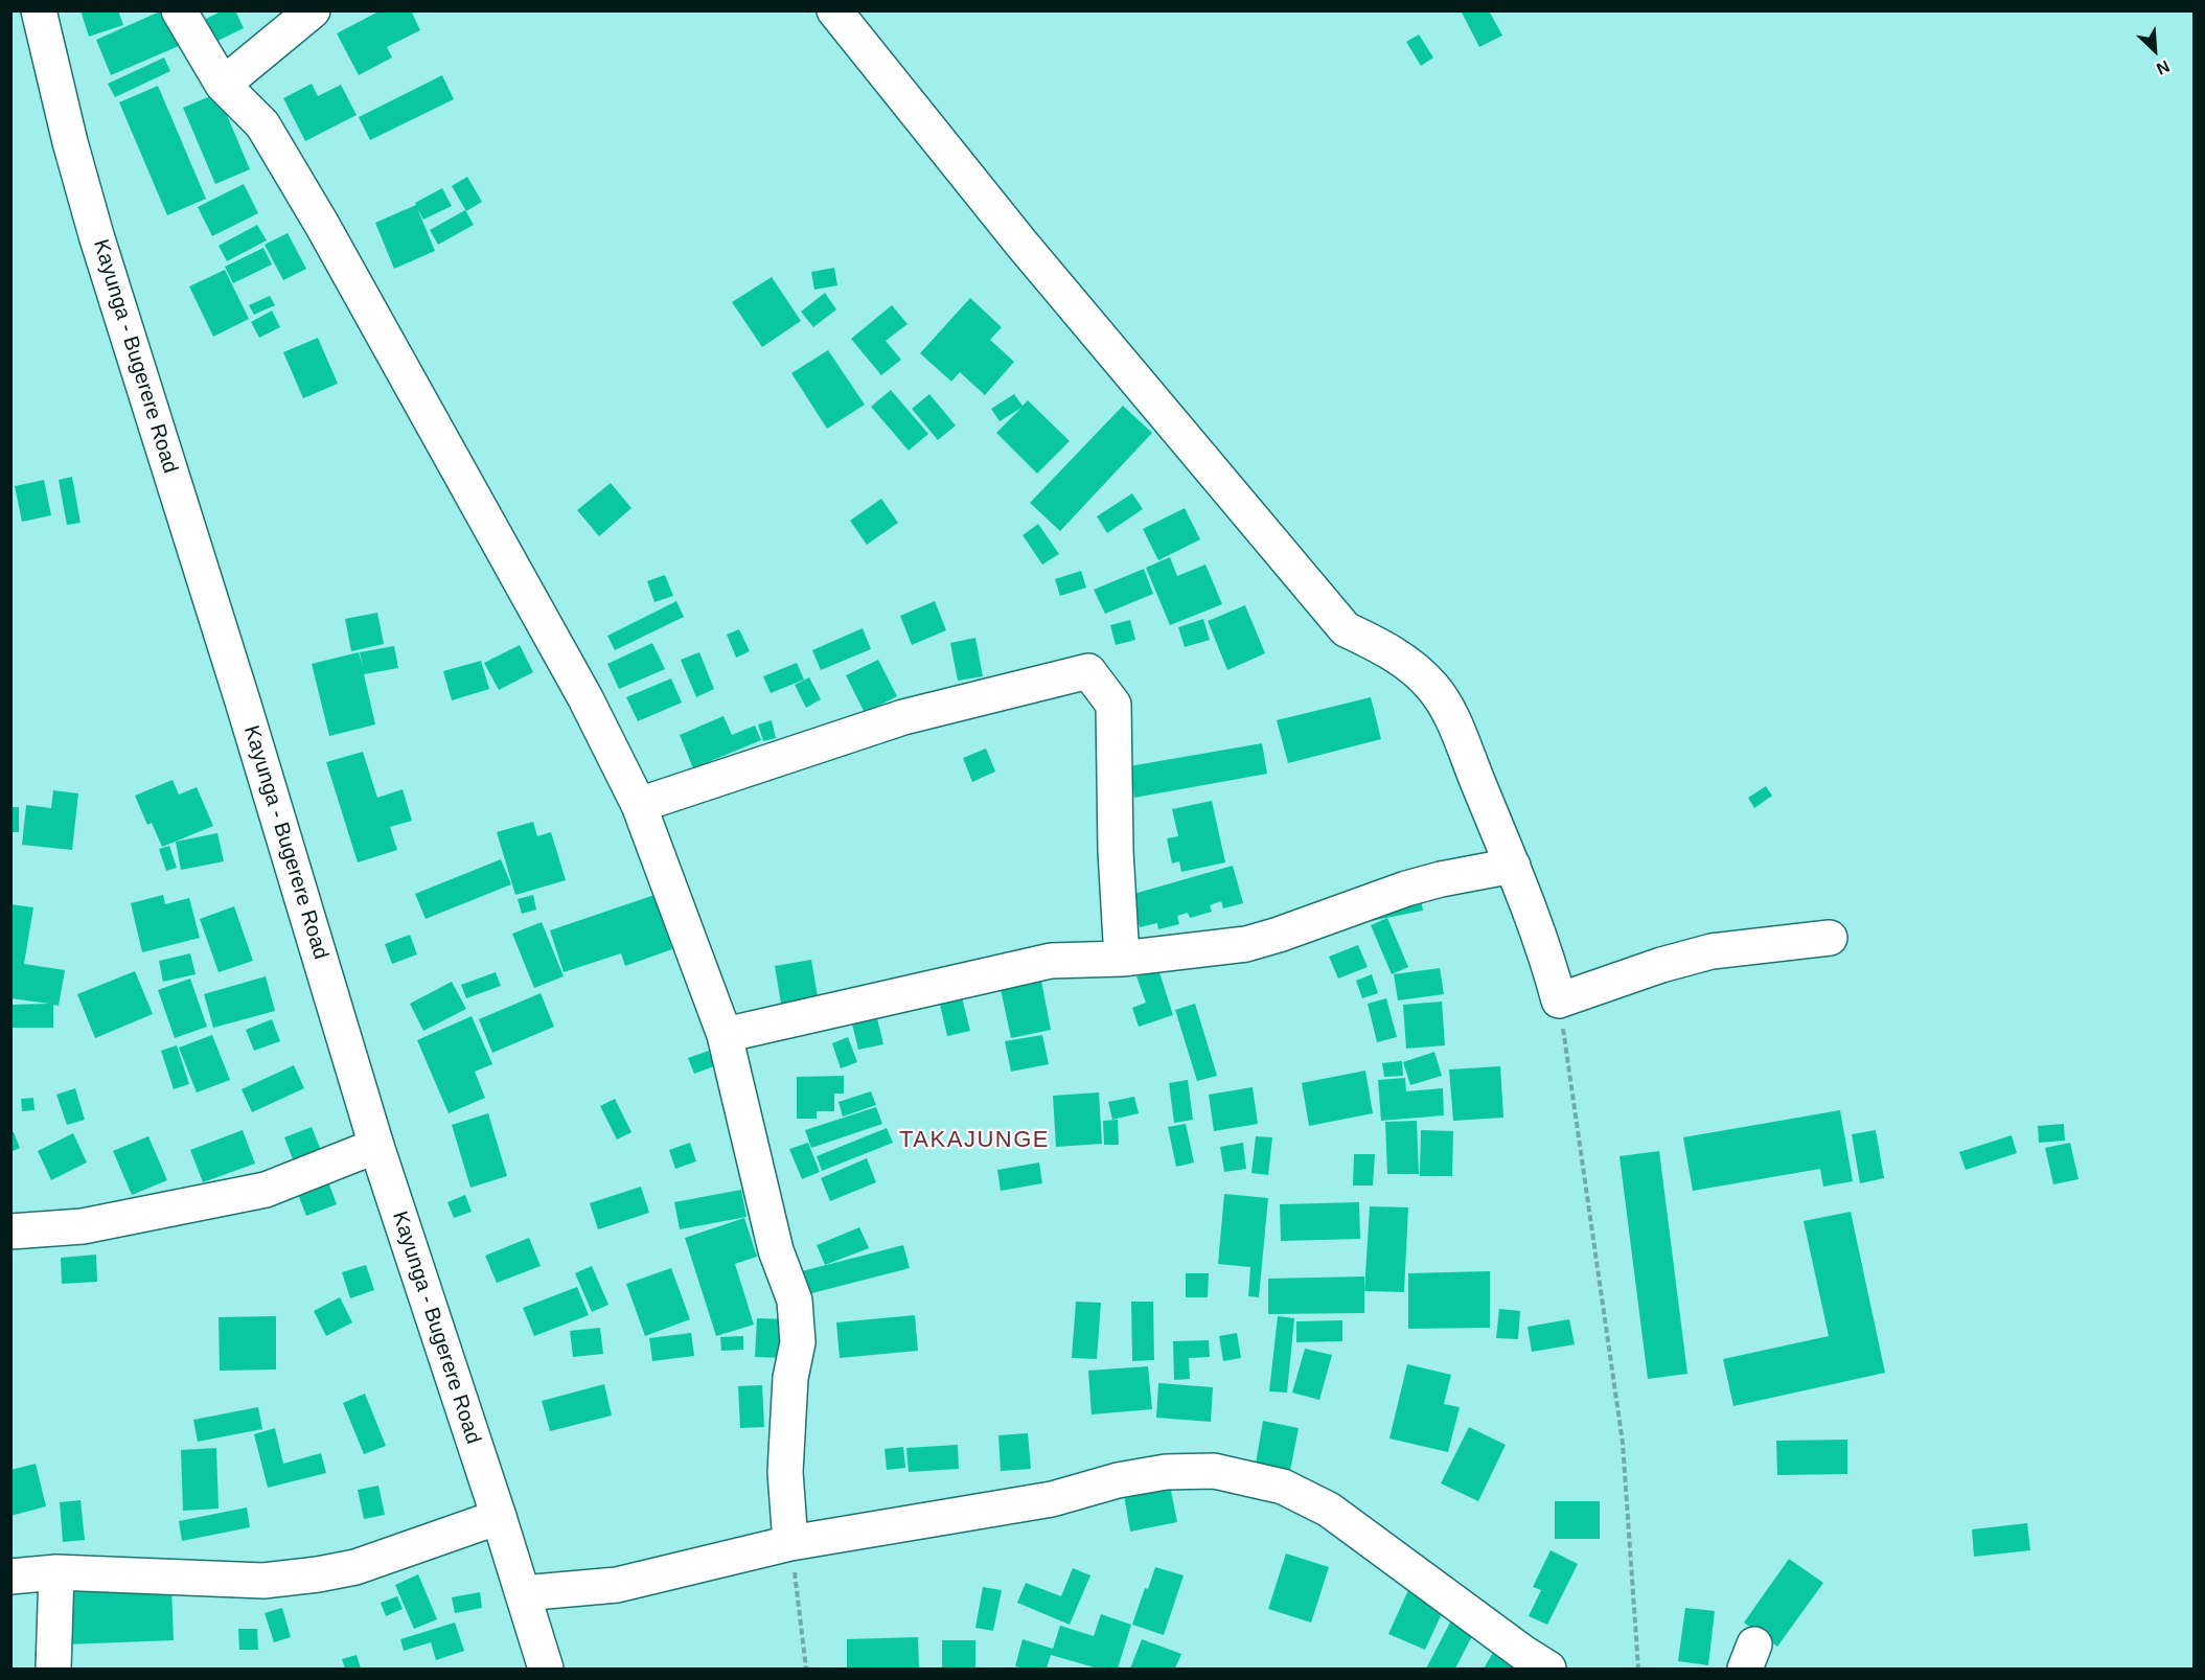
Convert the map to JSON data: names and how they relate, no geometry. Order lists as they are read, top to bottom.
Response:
{
  "streets": {
    "street": ["Kayunga - Bugerere Road"]
  },
  "districts": ["TAKAJUNGE"],
  "north": "bottom right"
}
